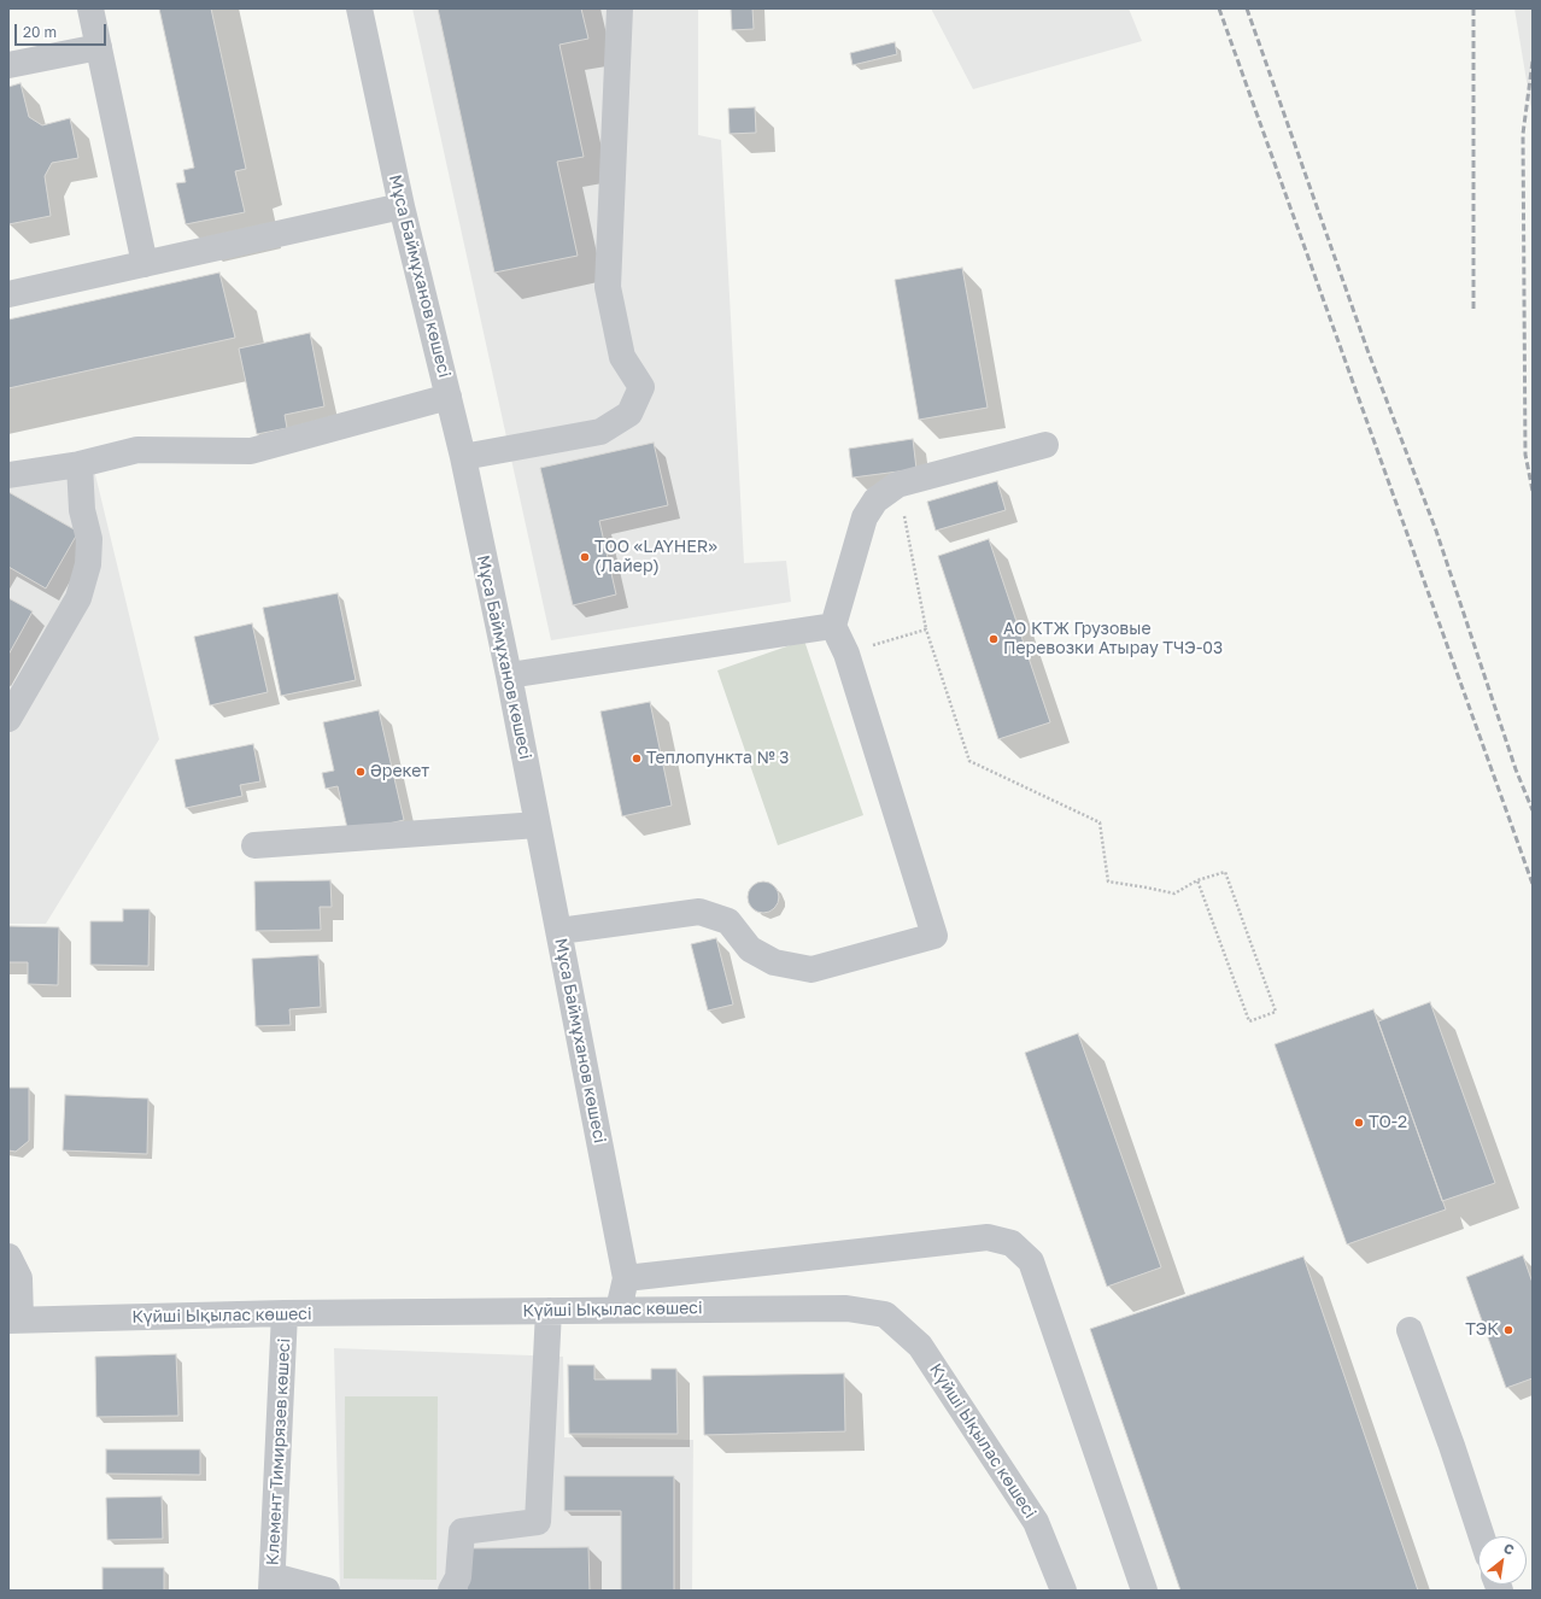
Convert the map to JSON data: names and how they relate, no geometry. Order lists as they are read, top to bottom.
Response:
{
  "streets": {
    "street": ["Мұса Баймұханов көшесі", "Күйші Ықылас көшесі", "Клемент Тимирязев көшесі"]
  },
  "crossings": [
    ["Мұса Баймұханов көшесі", "Күйші Ықылас көшесі"],
    ["Күйші Ықылас көшесі", "Клемент Тимирязев көшесі"]
  ],
  "places": [
    "ТОО «LAYHER» (Лайер)",
    "АО КТЖ Грузовые Перевозки Атырау ТЧЭ-03",
    "Теплопункта № 3",
    "Әрекет",
    "ТО-2",
    "ТЭК"
  ],
  "scale_bar": "20 m",
  "north": "top right"
}
